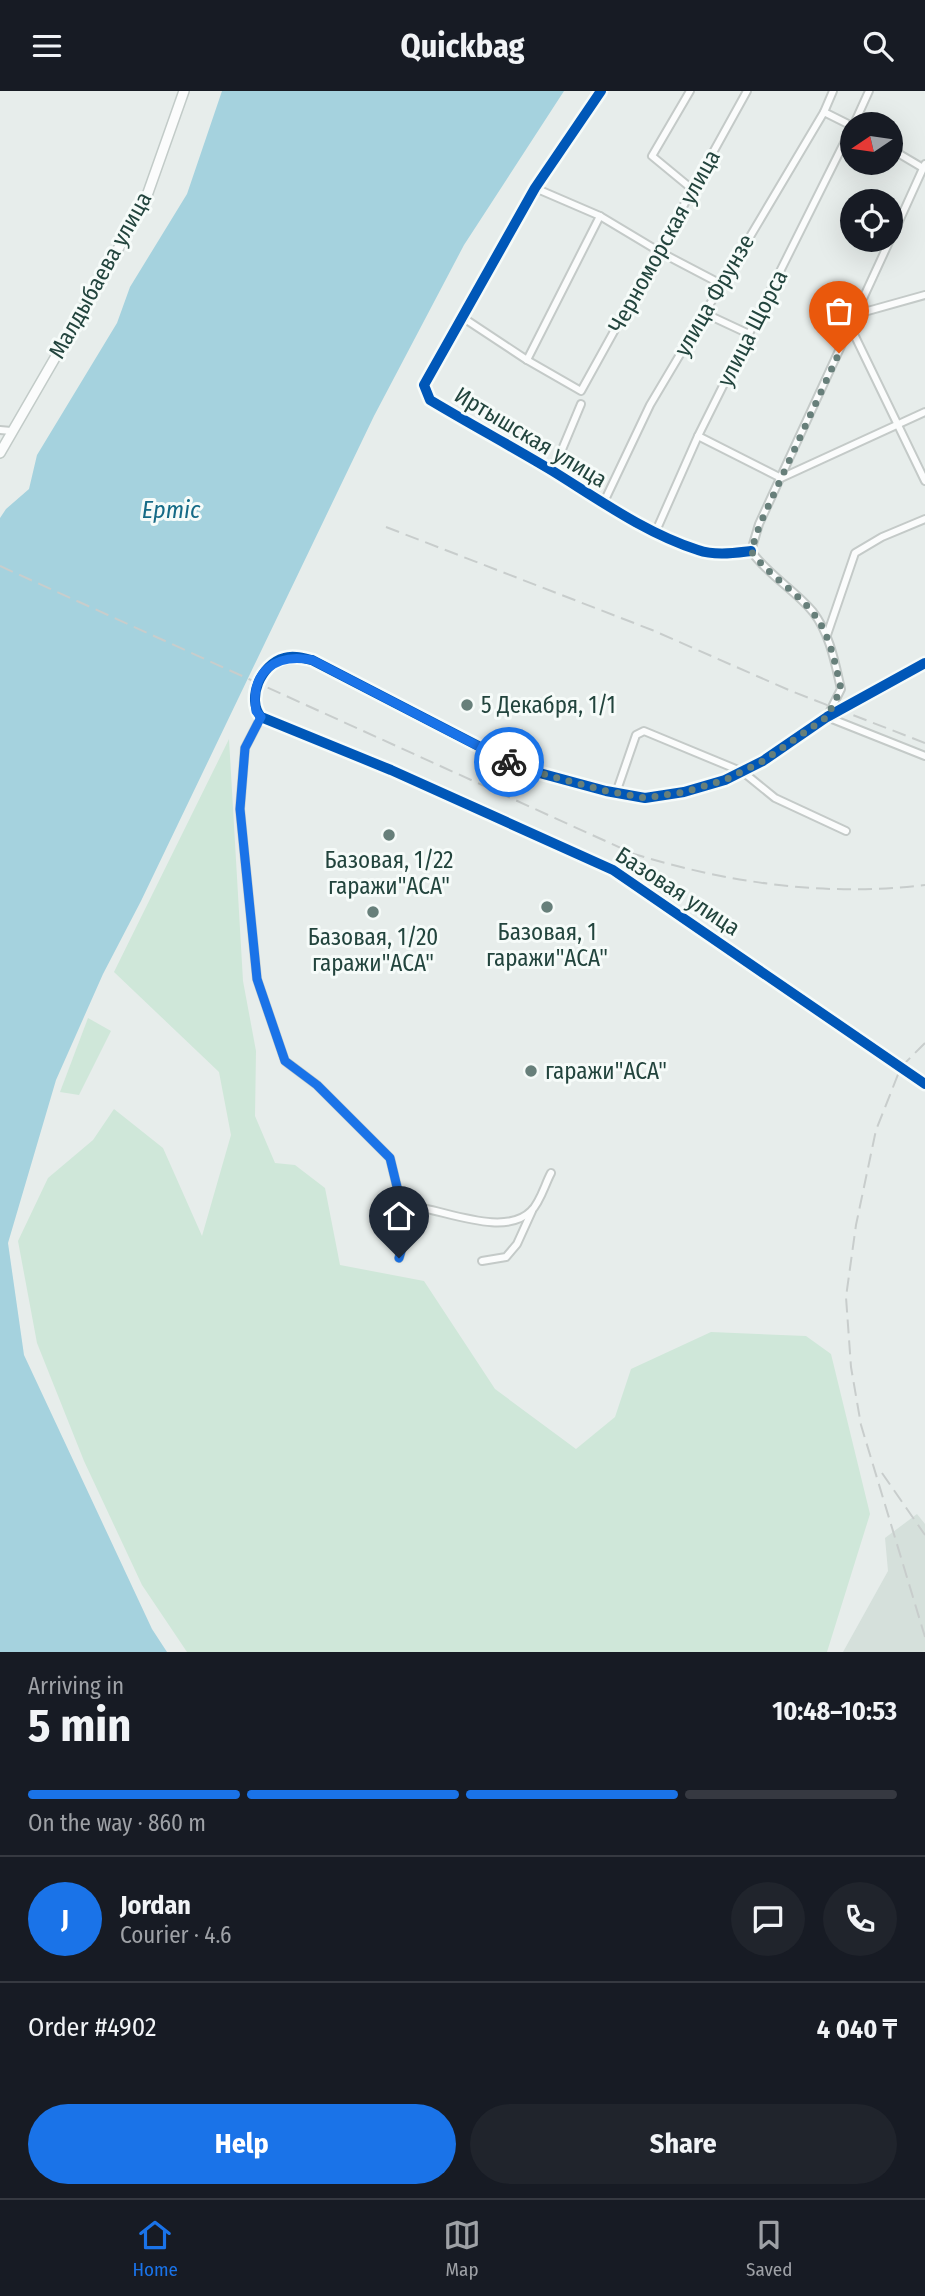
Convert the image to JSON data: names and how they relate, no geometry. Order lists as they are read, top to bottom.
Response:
{
  "streets": {
    "main road": ["Малдыбаева улица"],
    "street": [
      "Черноморская улица",
      "улица Фрунзе",
      "улица Щорса",
      "Иртышская улица",
      "Базовая улица"
    ]
  },
  "crossings": [
    ["улица Фрунзе", "Иртышская улица"],
    ["улица Щорса", "Иртышская улица"]
  ],
  "water": ["Ертіс"],
  "places": [
    "5 Декабря, 1/1",
    "Базовая, 1/22 гаражи\"ACА\"",
    "Базовая, 1 гаражи\"ACА\"",
    "Базовая, 1/20 гаражи\"ACА\"",
    "гаражи\"ACА\""
  ],
  "north": "left",
  "page": {
    "header": "Quickbag",
    "heading": ["5 min", "Arriving in", "10:48–10:53"],
    "panel": [
      "Jordan",
      "Courier · 4.6",
      "Order #4902",
      "4 040 ₸"
    ],
    "bar": "On the way · 860 m",
    "round": "J",
    "buttons": ["Help", "Share"],
    "tabs": ["Home", "Map", "Saved"]
  }
}
